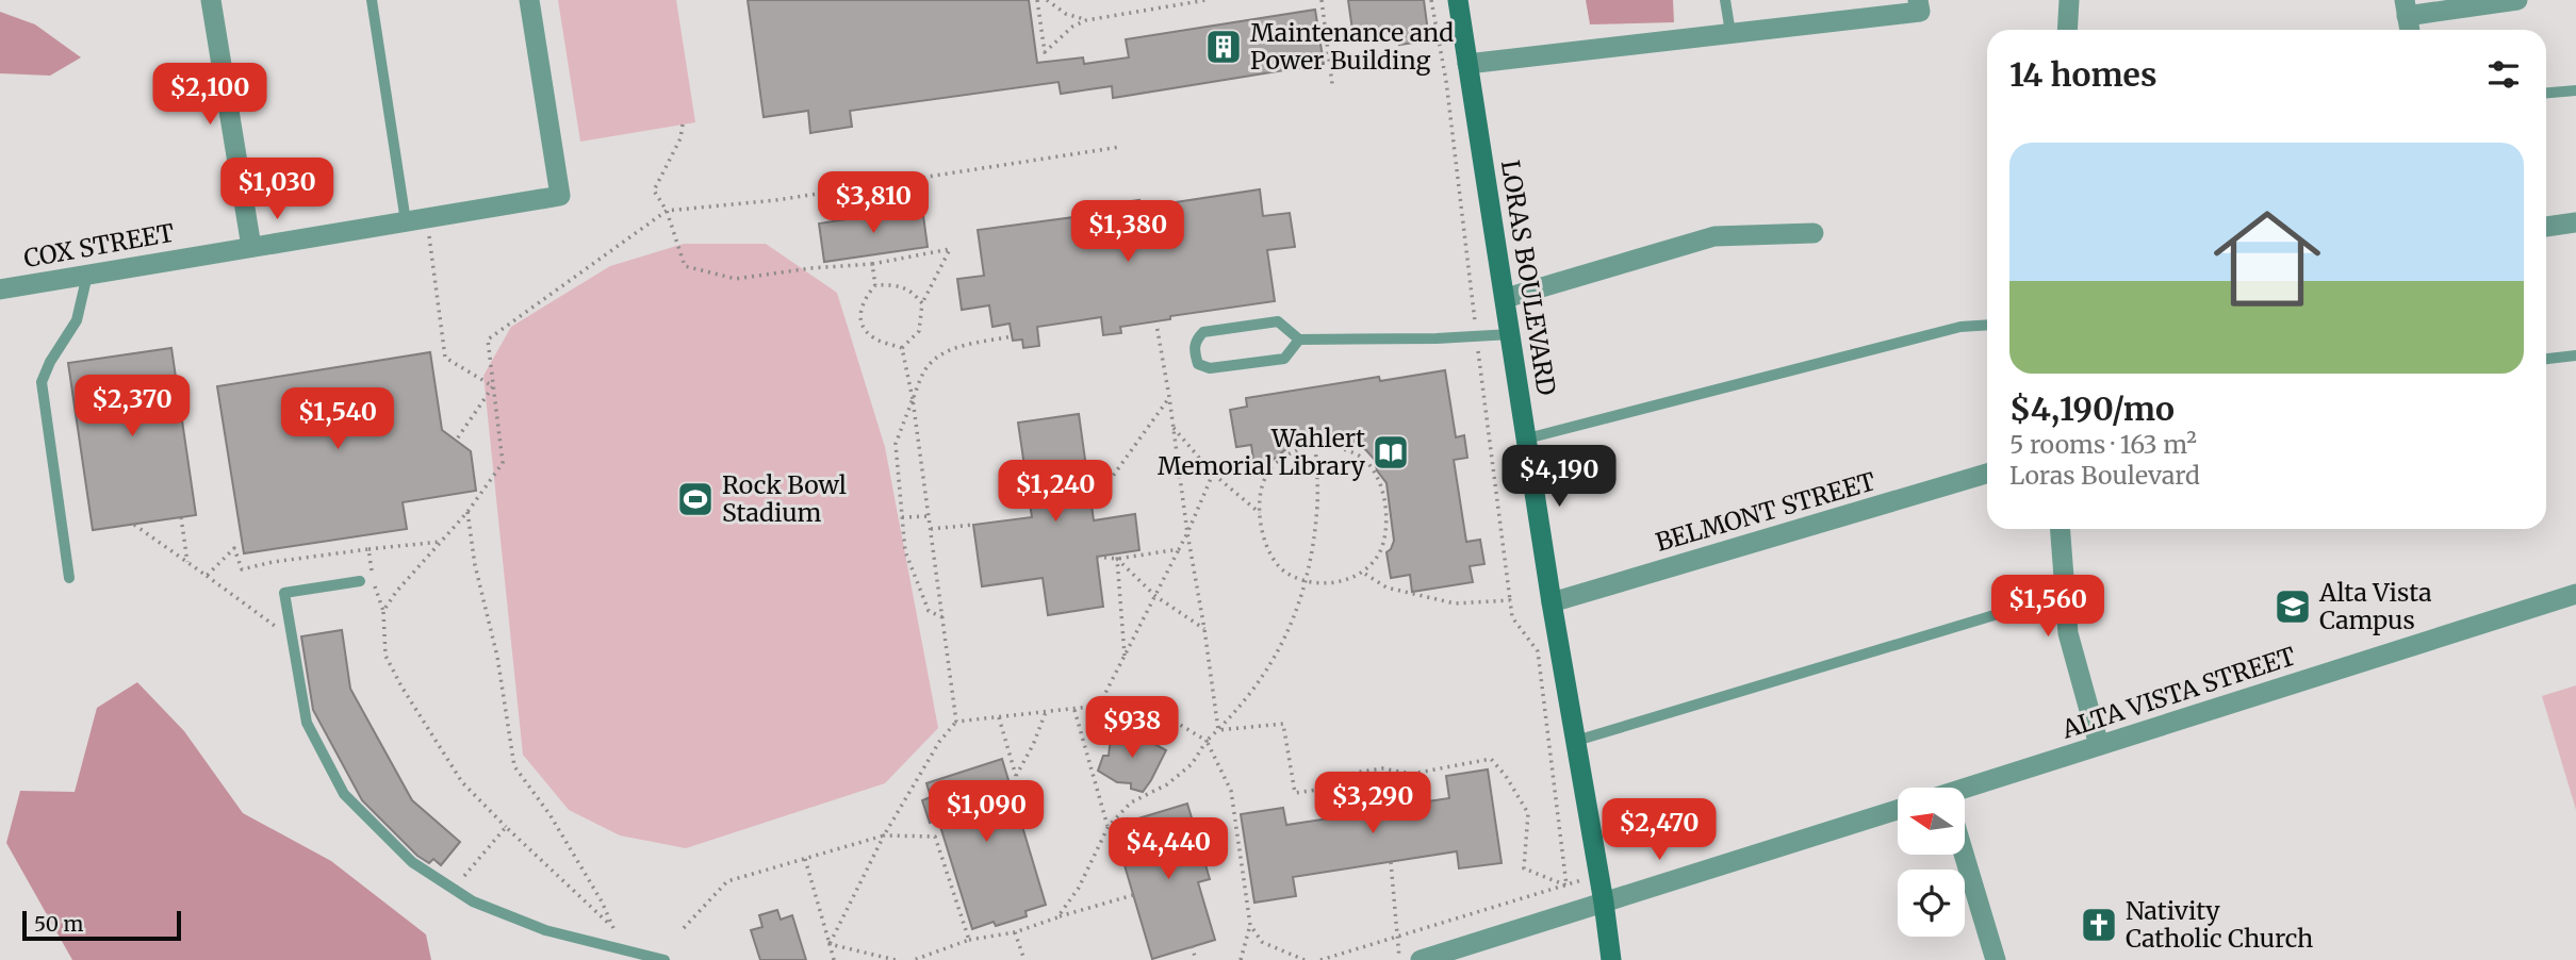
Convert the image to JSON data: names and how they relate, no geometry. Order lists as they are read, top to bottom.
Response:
{
  "streets": {
    "main road": ["LORAS BOULEVARD"],
    "street": ["COX STREET", "BELMONT STREET", "ALTA VISTA STREET"]
  },
  "crossings": [
    ["LORAS BOULEVARD", "BELMONT STREET"]
  ],
  "places": {
    "building": ["Maintenance and Power Building"],
    "library": ["Wahlert Memorial Library"],
    "sports": ["Rock Bowl Stadium"],
    "school or university": ["Alta Vista Campus"],
    "church": ["Nativity Catholic Church"]
  },
  "scale_bar": "50 m",
  "north": "left",
  "page": {
    "heading": "14 homes",
    "price": [
      "$2,100",
      "$1,030",
      "$3,810",
      "$1,380",
      "$2,370",
      "$1,540",
      "$4,190",
      "$1,240",
      "$1,560",
      "$938",
      "$3,290",
      "$1,090",
      "$2,470",
      "$4,440"
    ],
    "list": [
      {
        "name": "$4,190/mo",
        "note": "5 rooms · 163 m² · Loras Boulevard"
      }
    ],
    "scale": "50 m"
  }
}
